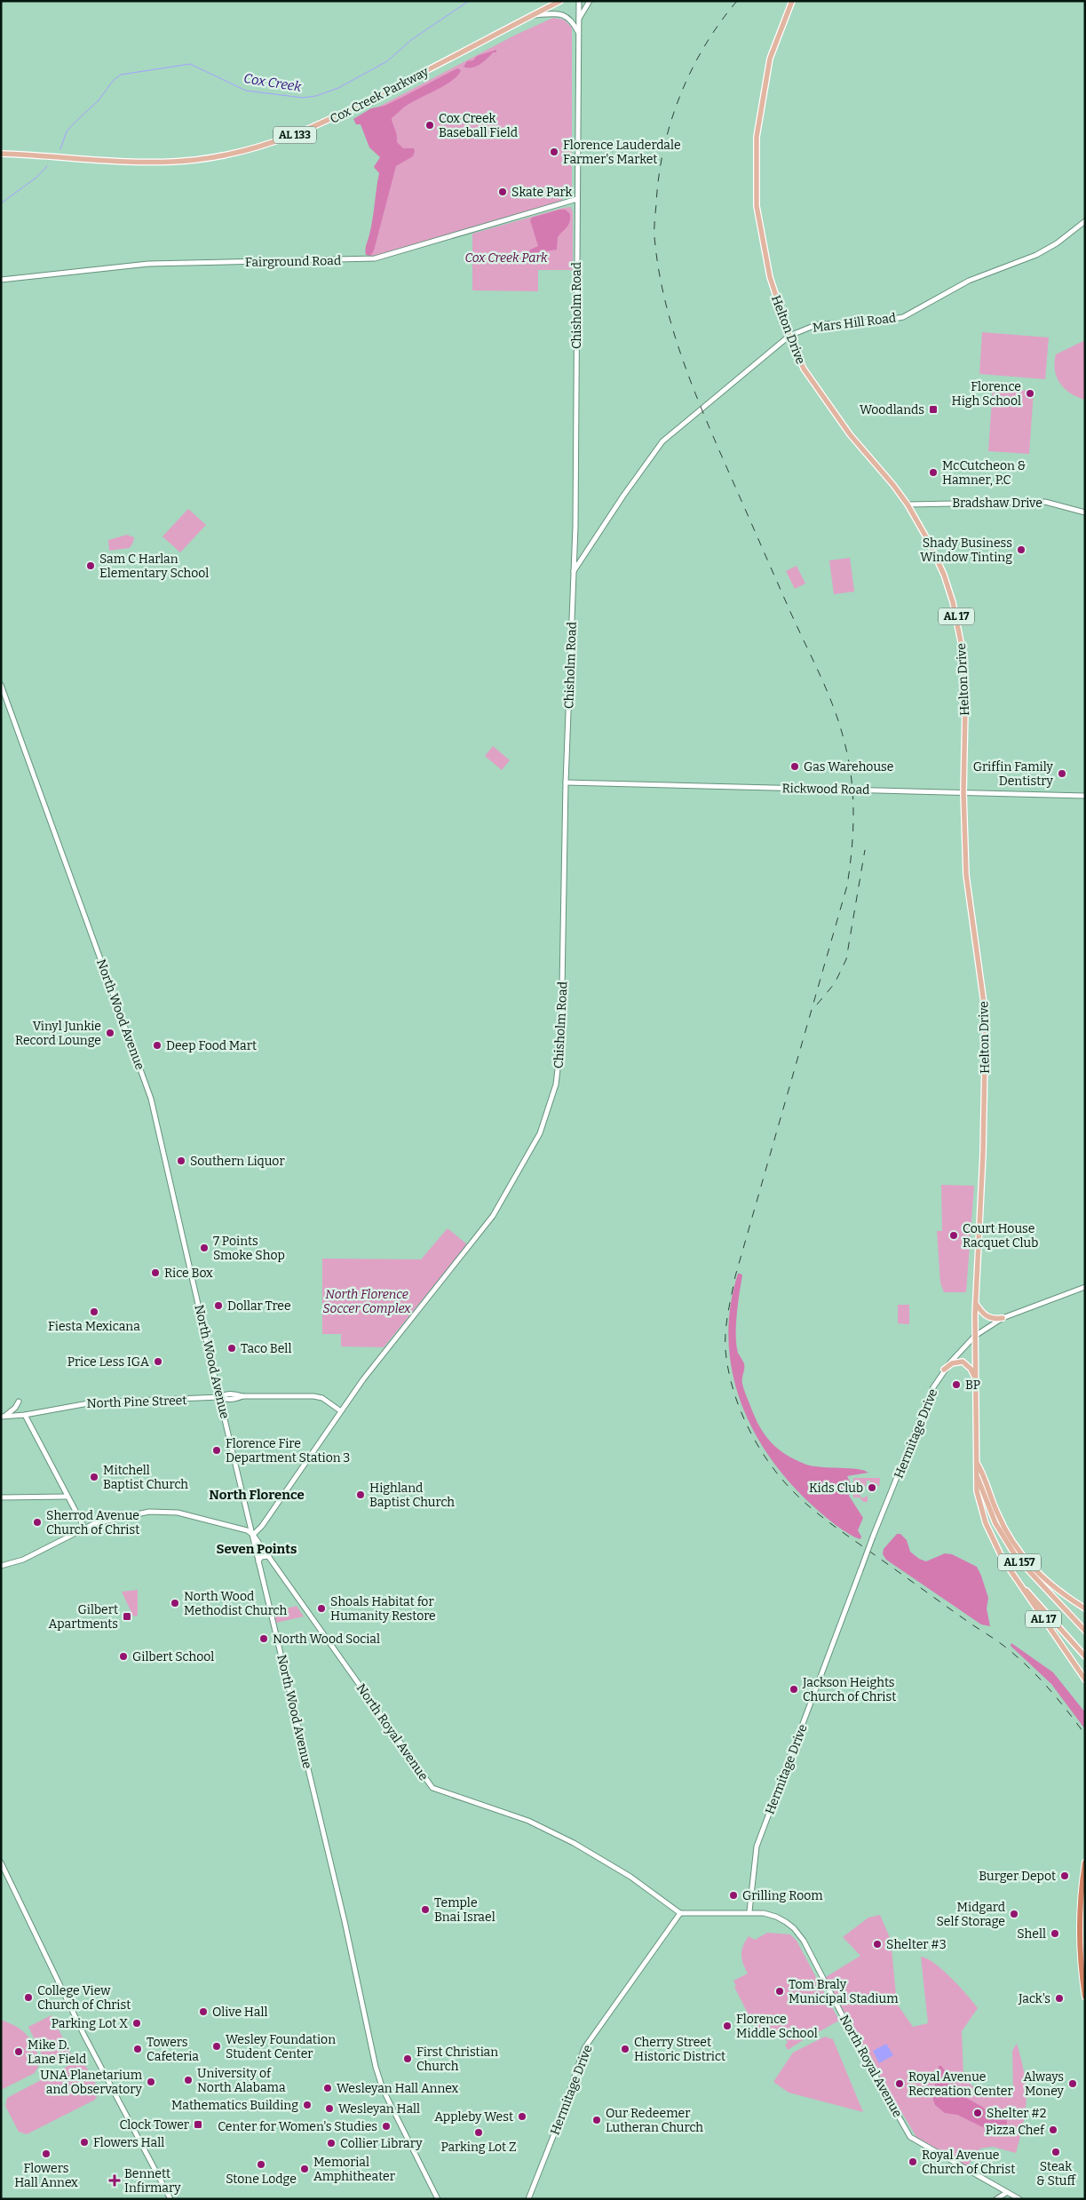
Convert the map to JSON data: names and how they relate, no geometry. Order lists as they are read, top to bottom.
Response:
{
  "streets": {
    "main road": [
      "Cox Creek Parkway",
      "AL 133",
      "Fairground Road",
      "Chisholm Road",
      "Mars Hill Road",
      "Helton Drive",
      "Bradshaw Drive",
      "AL 17",
      "Rickwood Road",
      "North Wood Avenue",
      "North Pine Street",
      "Hermitage Drive",
      "AL 157",
      "North Royal Avenue"
    ]
  },
  "crossings": [
    ["Fairground Road", "Chisholm Road"],
    ["Chisholm Road", "Mars Hill Road"],
    ["Chisholm Road", "Rickwood Road"],
    ["Chisholm Road", "North Wood Avenue"],
    ["Chisholm Road", "North Pine Street"],
    ["Chisholm Road", "North Royal Avenue"],
    ["Mars Hill Road", "Helton Drive"],
    ["Helton Drive", "Bradshaw Drive"],
    ["Helton Drive", "AL 17"],
    ["Helton Drive", "Rickwood Road"],
    ["Helton Drive", "Hermitage Drive"],
    ["AL 17", "Hermitage Drive"],
    ["AL 17", "AL 157"],
    ["North Wood Avenue", "North Pine Street"],
    ["North Wood Avenue", "North Royal Avenue"],
    ["Hermitage Drive", "North Royal Avenue"]
  ],
  "districts": ["North Florence", "Seven Points"],
  "water": ["Cox Creek"],
  "parks": ["Cox Creek Park", "North Florence Soccer Complex"],
  "places": {
    "other": [
      "Cox Creek Baseball Field",
      "Florence Lauderdale Farmer's Market",
      "Skate Park",
      "Florence High School",
      "McCutcheon & Hamner, P.C",
      "Shady Business Window Tinting",
      "Sam C Harlan Elementary School",
      "Gas Warehouse",
      "Griffin Family Dentistry",
      "Vinyl Junkie Record Lounge",
      "Deep Food Mart",
      "Southern Liquor",
      "Court House Racquet Club",
      "7 Points Smoke Shop",
      "Rice Box",
      "Dollar Tree",
      "Fiesta Mexicana",
      "Taco Bell",
      "Price Less IGA",
      "BP",
      "Florence Fire Department Station 3",
      "Mitchell Baptist Church",
      "Kids Club",
      "Highland Baptist Church",
      "Sherrod Avenue Church of Christ",
      "North Wood Methodist Church",
      "Shoals Habitat for Humanity Restore",
      "North Wood Social",
      "Gilbert School",
      "Jackson Heights Church of Christ",
      "Burger Depot",
      "Grilling Room",
      "Temple Bnai Israel",
      "Midgard Self Storage",
      "Shell",
      "Shelter #3",
      "Tom Braly Municipal Stadium",
      "College View Church of Christ",
      "Jack's",
      "Olive Hall",
      "Parking Lot X",
      "Florence Middle School",
      "Wesley Foundation Student Center",
      "Towers Cafeteria",
      "Cherry Street Historic District",
      "Mike D. Lane Field",
      "First Christian Church",
      "University of North Alabama",
      "UNA Planetarium and Observatory",
      "Royal Avenue Recreation Center",
      "Always Money",
      "Wesleyan Hall Annex",
      "Mathematics Building",
      "Wesleyan Hall",
      "Shelter #2",
      "Appleby West",
      "Our Redeemer Lutheran Church",
      "Center for Women's Studies",
      "Pizza Chef",
      "Parking Lot Z",
      "Flowers Hall",
      "Collier Library",
      "Steak & Stuff",
      "Flowers Hall Annex",
      "Royal Avenue Church of Christ",
      "Stone Lodge",
      "Memorial Amphitheater"
    ],
    "transit": ["Woodlands", "Gilbert Apartments", "Clock Tower"],
    "health": ["Bennett Infirmary"]
  }
}
